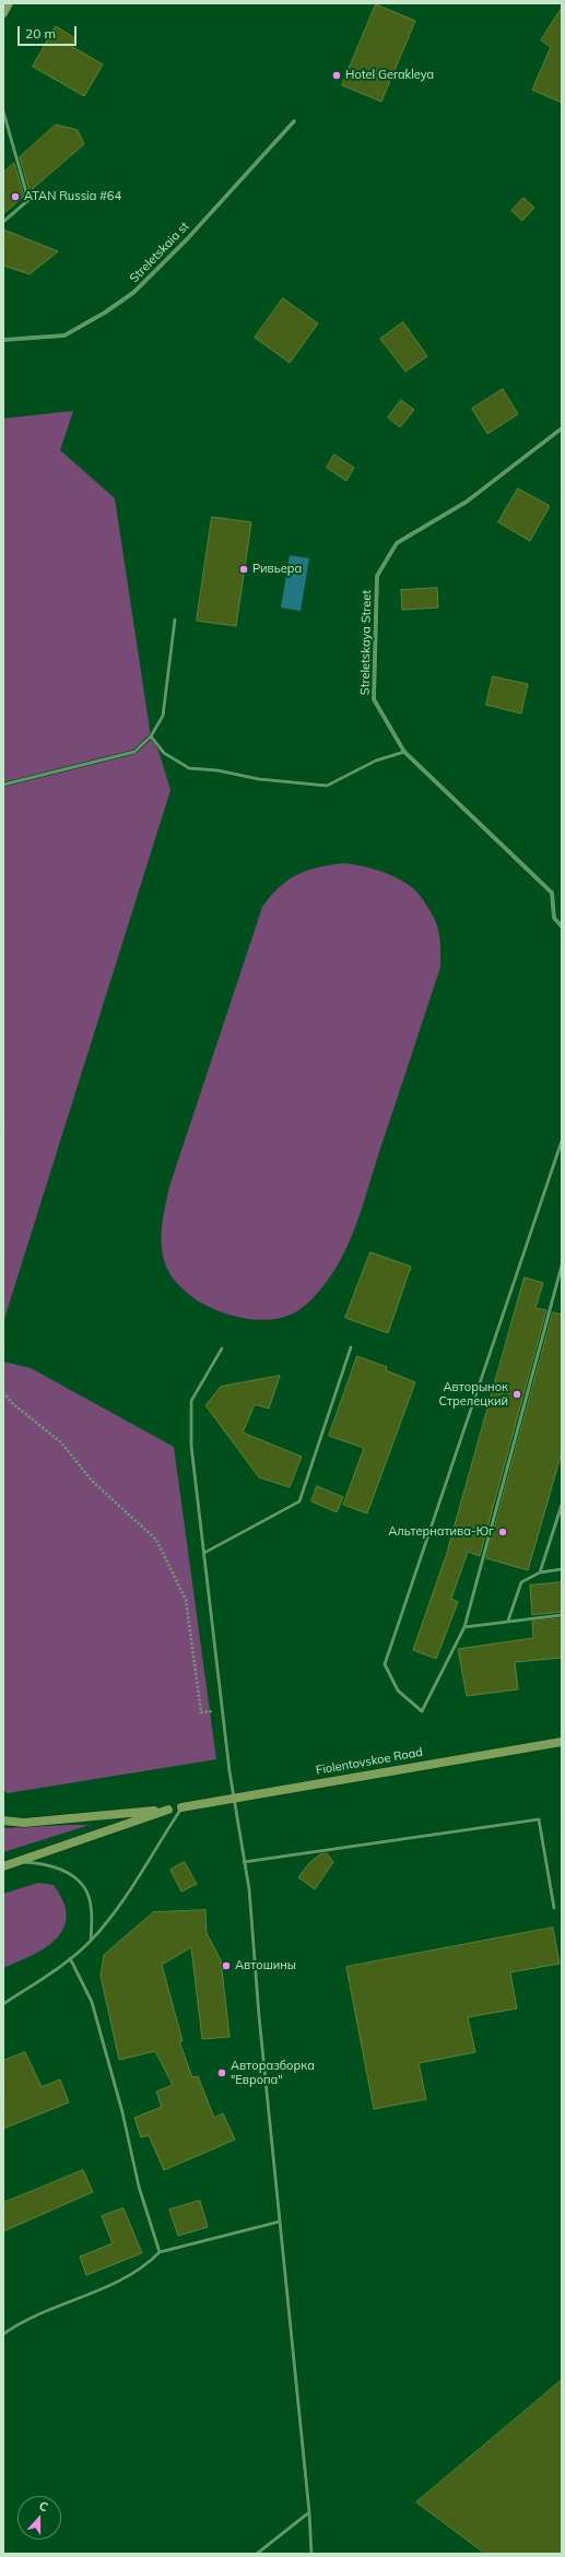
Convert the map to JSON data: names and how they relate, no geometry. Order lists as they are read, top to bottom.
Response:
{
  "streets": {
    "main road": ["Fiolentovskoe Road"],
    "street": ["Streletskaia st", "Streletskaya Street"]
  },
  "places": [
    "Hotel Gerakleya",
    "ATAN Russia #64",
    "Ривьера",
    "Авторынок Стрелецкий",
    "Альтернатива-Юг",
    "Автошины",
    "Авторазборка \"Европа\""
  ],
  "scale_bar": "20 m",
  "north": "top"
}
